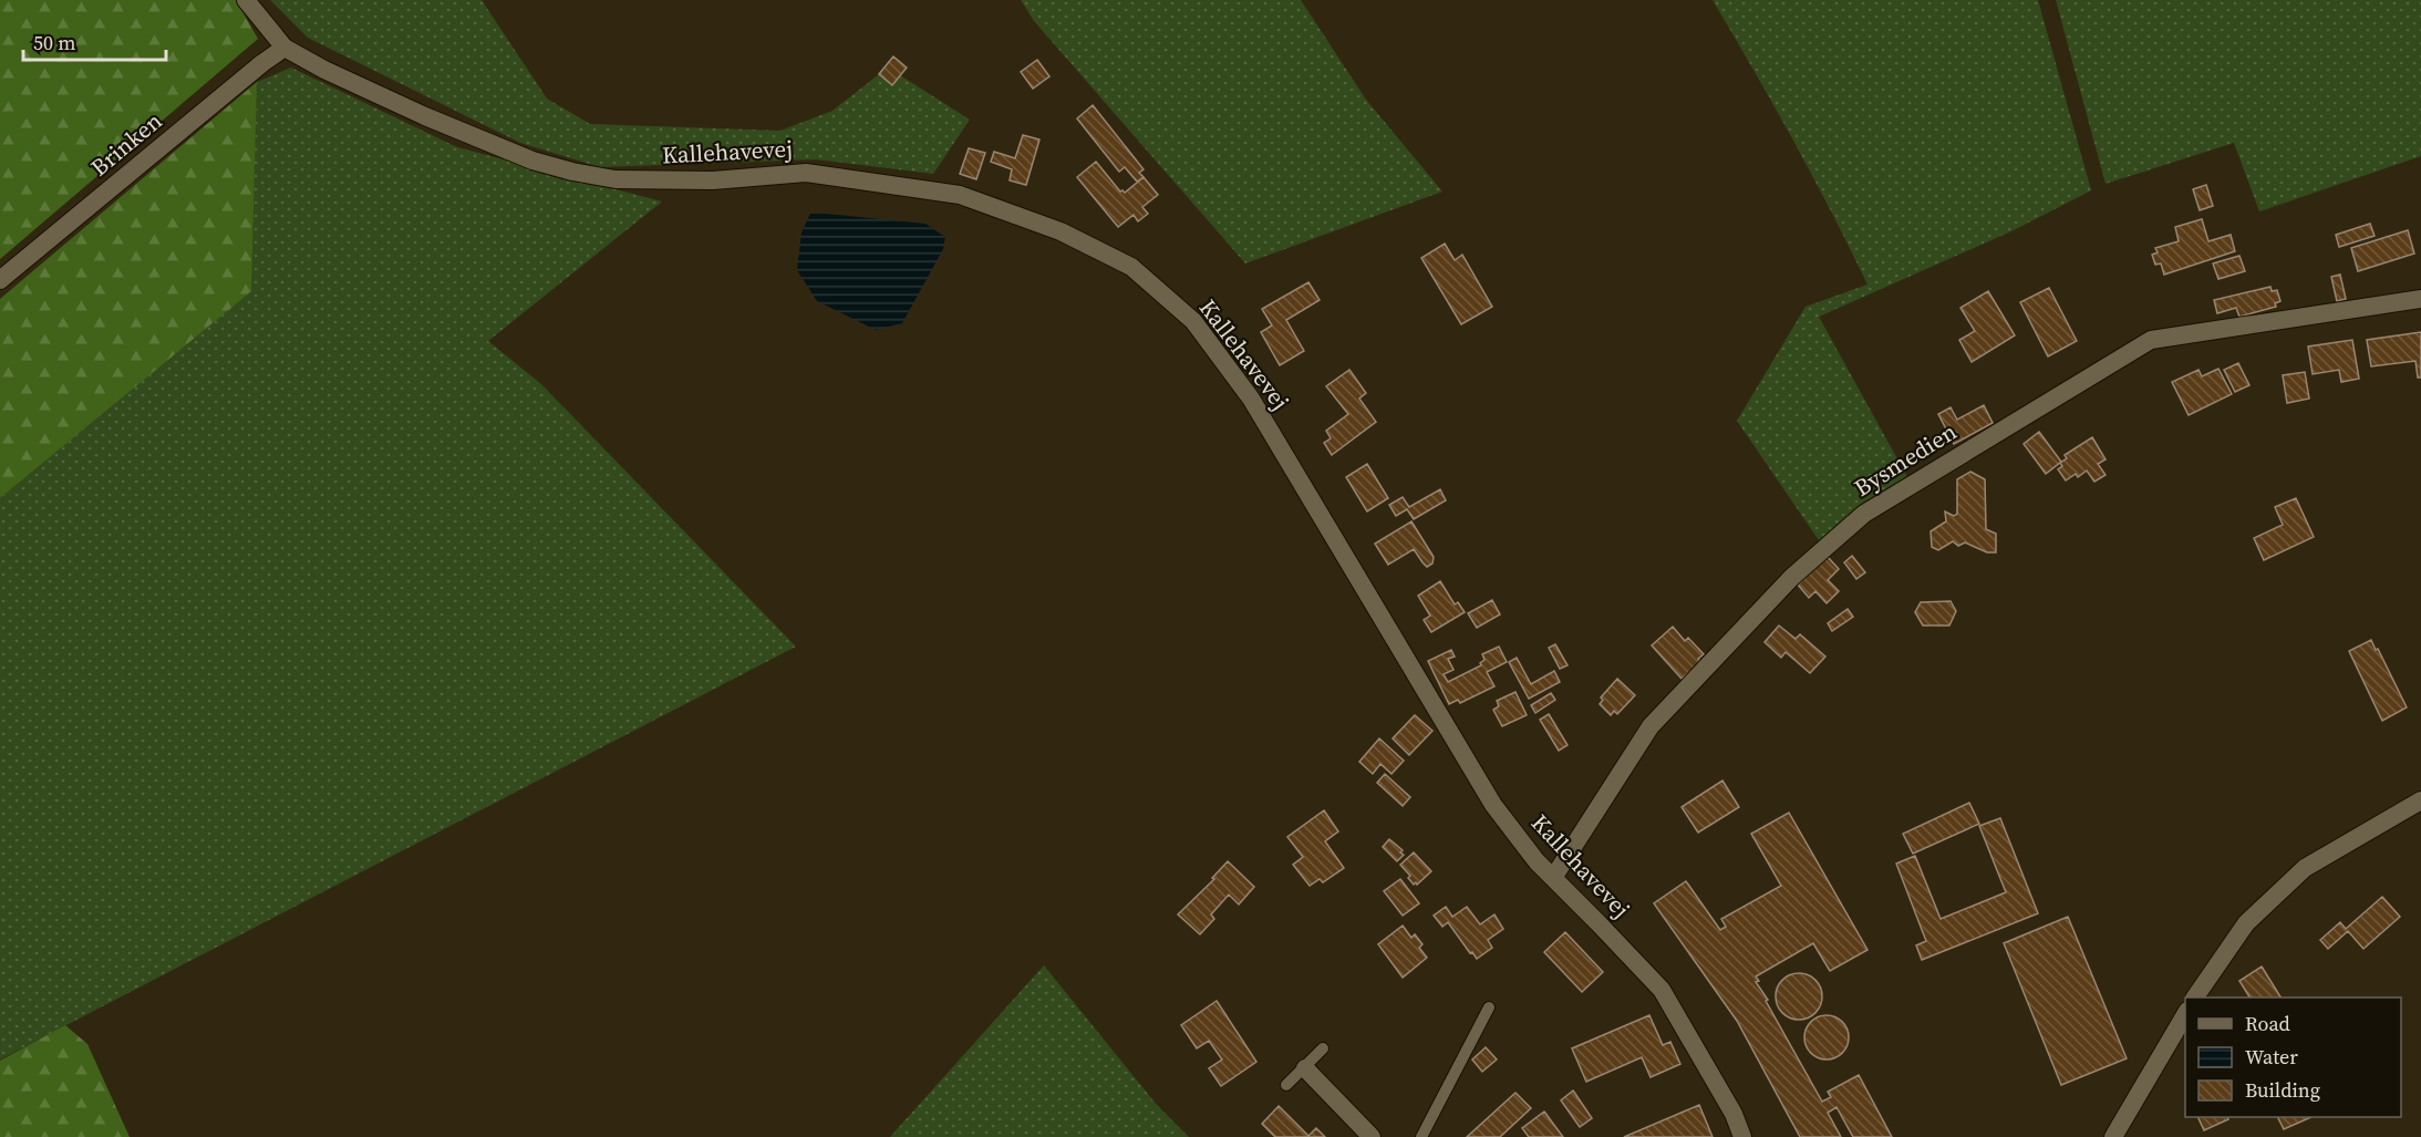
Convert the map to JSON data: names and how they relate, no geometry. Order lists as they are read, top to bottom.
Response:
{
  "streets": {
    "street": ["Brinken", "Kallehavevej", "Bysmedien"]
  },
  "crossings": [
    ["Brinken", "Kallehavevej"],
    ["Kallehavevej", "Bysmedien"]
  ],
  "legend": ["Road", "Water", "Building"],
  "scale_bar": "50 m"
}
